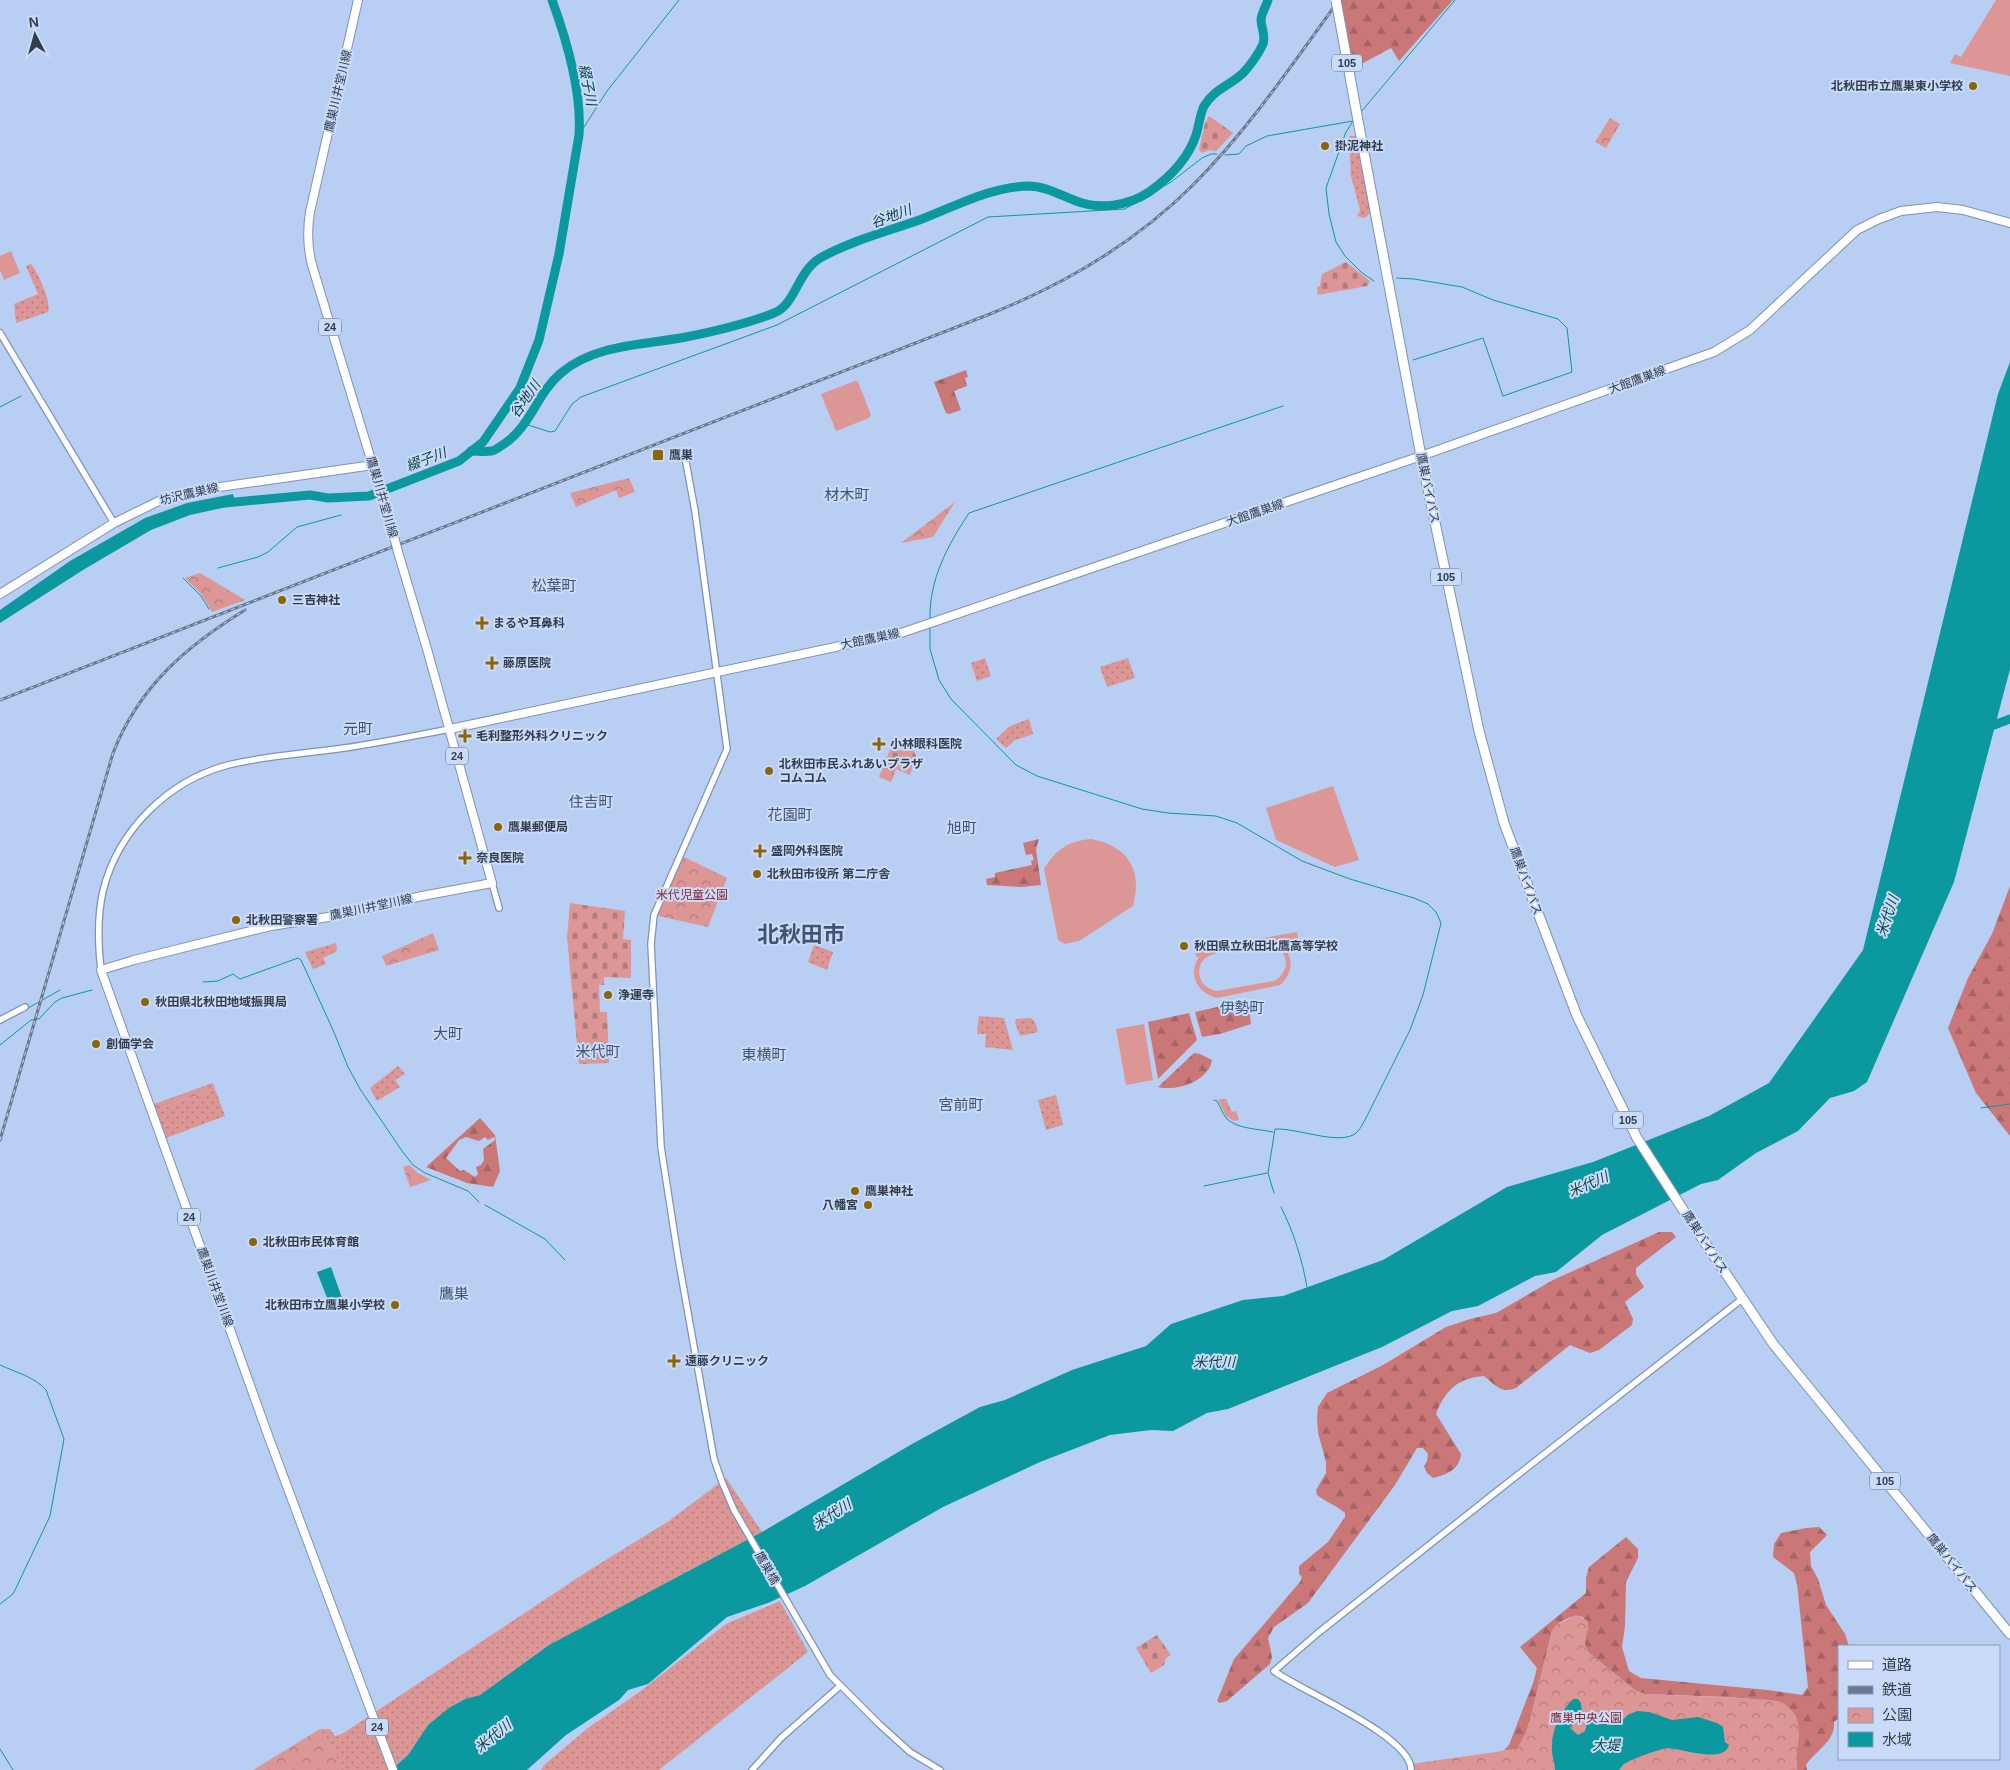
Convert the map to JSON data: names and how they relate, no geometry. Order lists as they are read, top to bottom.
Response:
{
  "streets": {
    "highway": ["105", "鷹巣バイパス"],
    "main road": [
      "鷹巣川井堂川線",
      "24",
      "大館鷹巣線",
      "坊沢鷹巣線"
    ],
    "street": ["鷹巣橋"]
  },
  "crossings": [
    ["鷹巣川井堂川線", "大館鷹巣線"],
    ["鷹巣川井堂川線", "坊沢鷹巣線"],
    ["大館鷹巣線", "鷹巣バイパス"],
    ["大館鷹巣線", "鷹巣橋"]
  ],
  "districts": [
    "材木町",
    "松葉町",
    "元町",
    "住吉町",
    "花園町",
    "旭町",
    "北秋田市",
    "伊勢町",
    "大町",
    "米代町",
    "東横町",
    "宮前町",
    "鷹巣"
  ],
  "water": [
    "綴子川",
    "谷地川",
    "米代川",
    "大堤"
  ],
  "parks": ["米代児童公園", "鷹巣中央公園"],
  "places": {
    "other": [
      "北秋田市立鷹巣東小学校",
      "掛泥神社",
      "三吉神社",
      "北秋田市民ふれあいプラザ コムコム",
      "鷹巣郵便局",
      "北秋田市役所 第二庁舎",
      "北秋田警察署",
      "秋田県立秋田北鷹高等学校",
      "浄運寺",
      "秋田県北秋田地域振興局",
      "創価学会",
      "鷹巣神社",
      "八幡宮",
      "北秋田市民体育館",
      "北秋田市立鷹巣小学校"
    ],
    "transit": ["鷹巣"],
    "health": [
      "まるや耳鼻科",
      "藤原医院",
      "毛利整形外科クリニック",
      "小林眼科医院",
      "盛岡外科医院",
      "奈良医院",
      "遠藤クリニック"
    ]
  },
  "legend": [
    "道路",
    "鉄道",
    "公園",
    "水域"
  ],
  "north": "top"
}
